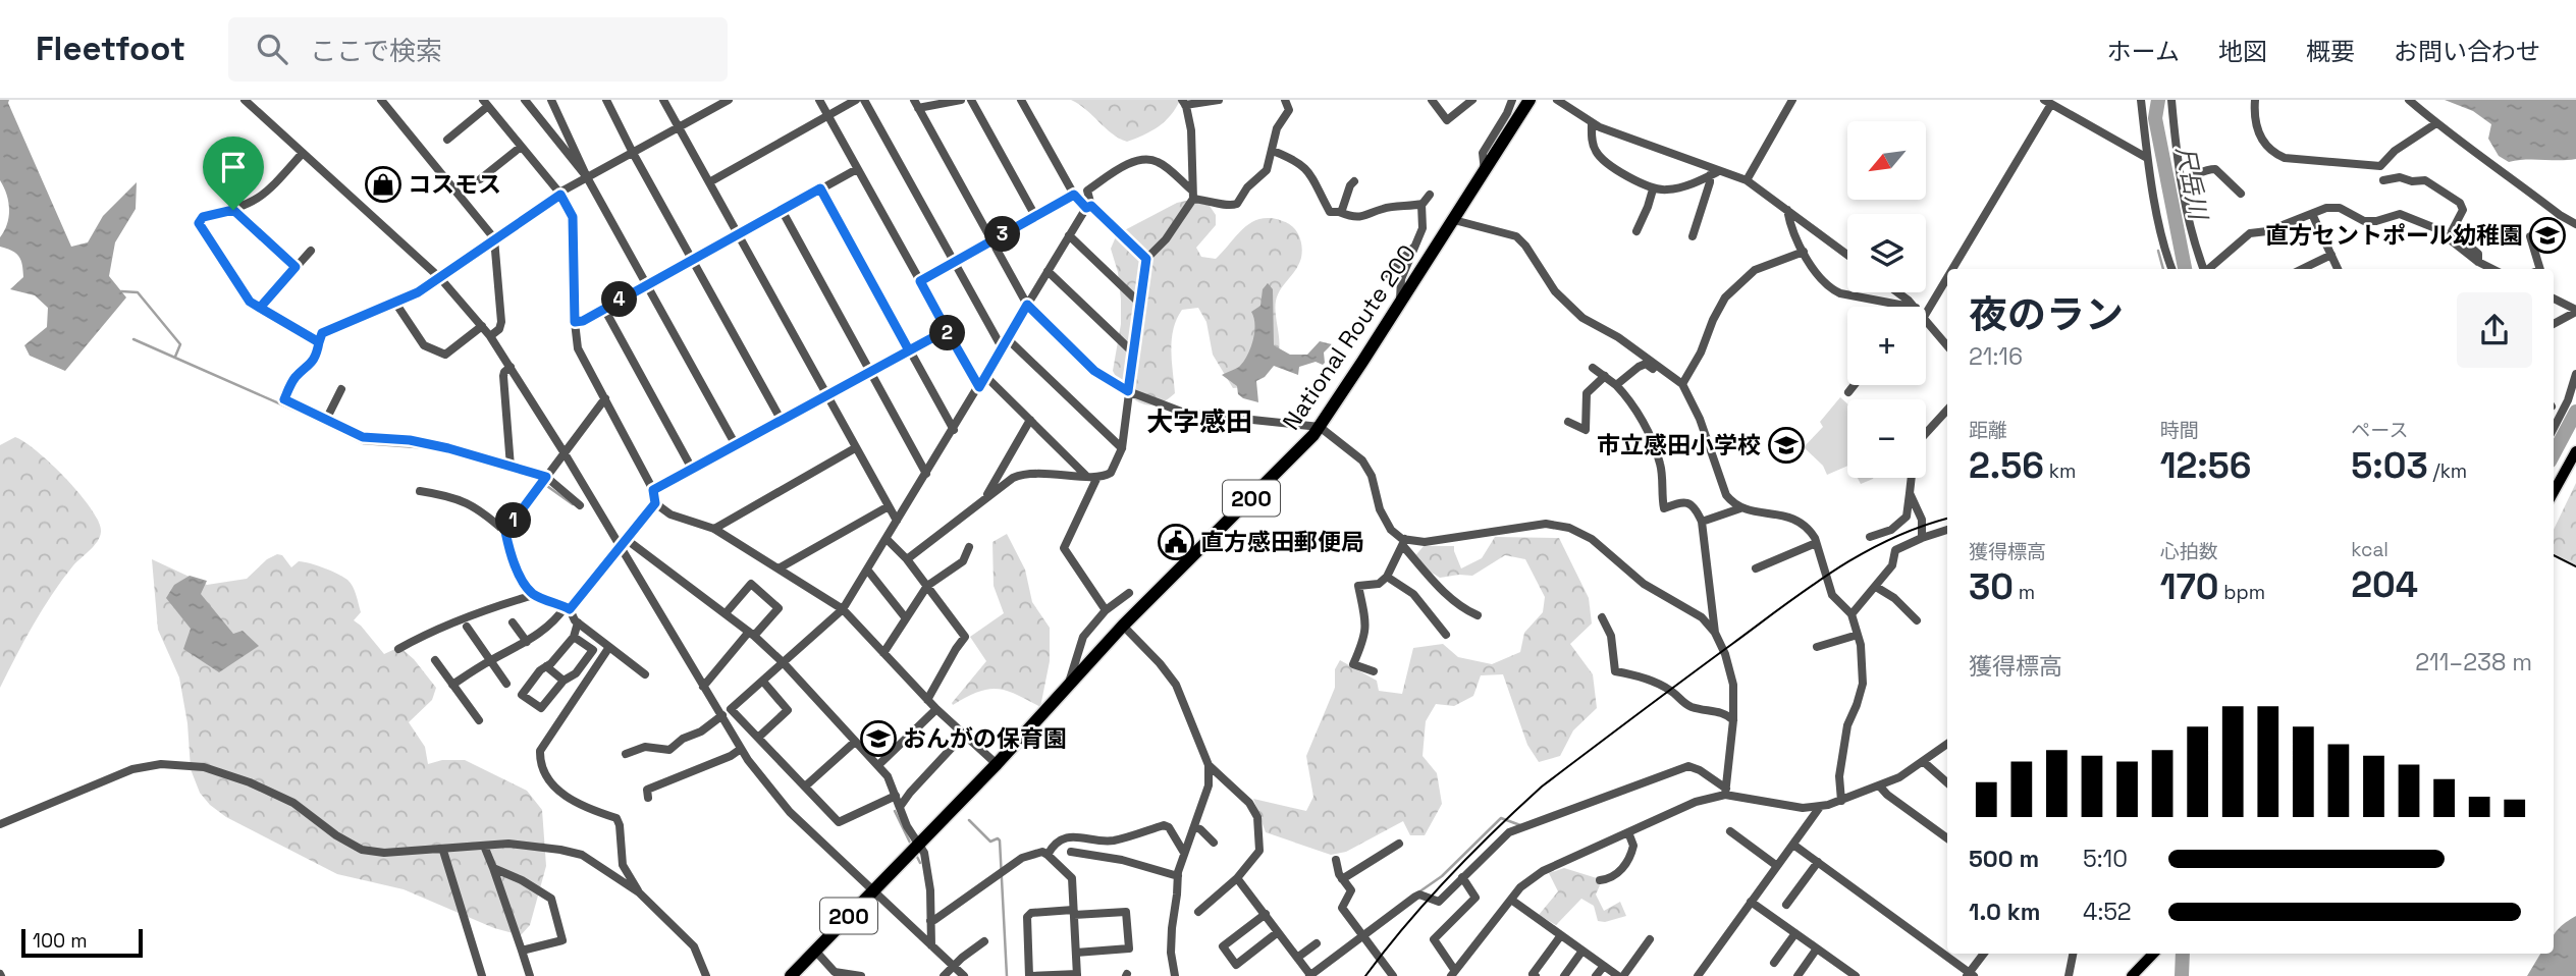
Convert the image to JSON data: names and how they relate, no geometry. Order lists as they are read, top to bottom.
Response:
{
  "streets": {
    "highway": ["National Route 200", "200"]
  },
  "districts": ["大字感田"],
  "water": ["尺岳川"],
  "places": {
    "shop": ["コスモス"],
    "school or university": ["直方セントポール幼稚園", "市立感田小学校", "おんがの保育園"],
    "public building": ["直方感田郵便局"]
  },
  "scale_bar": "100 m",
  "north": "bottom left",
  "page": {
    "header": "Fleetfoot",
    "search": "ここで検索",
    "nav": [
      "ホーム",
      "地図",
      "概要",
      "お問い合わせ"
    ],
    "map_buttons": ["+", "−"],
    "pins": [
      "3",
      "4",
      "2",
      "1"
    ],
    "heading": ["夜のラン", "21:16"],
    "stats": [
      ["距離", "2.56 km"],
      ["時間", "12:56"],
      ["ペース", "5:03 /km"],
      ["獲得標高", "30 m"],
      ["心拍数", "170 bpm"],
      ["kcal", "204"]
    ],
    "chart": ["獲得標高", "211–238 m"],
    "list": [
      {
        "name": "500 m",
        "note": "5:10"
      },
      {
        "name": "1.0 km",
        "note": "4:52"
      }
    ],
    "scale": "100 m"
  }
}
